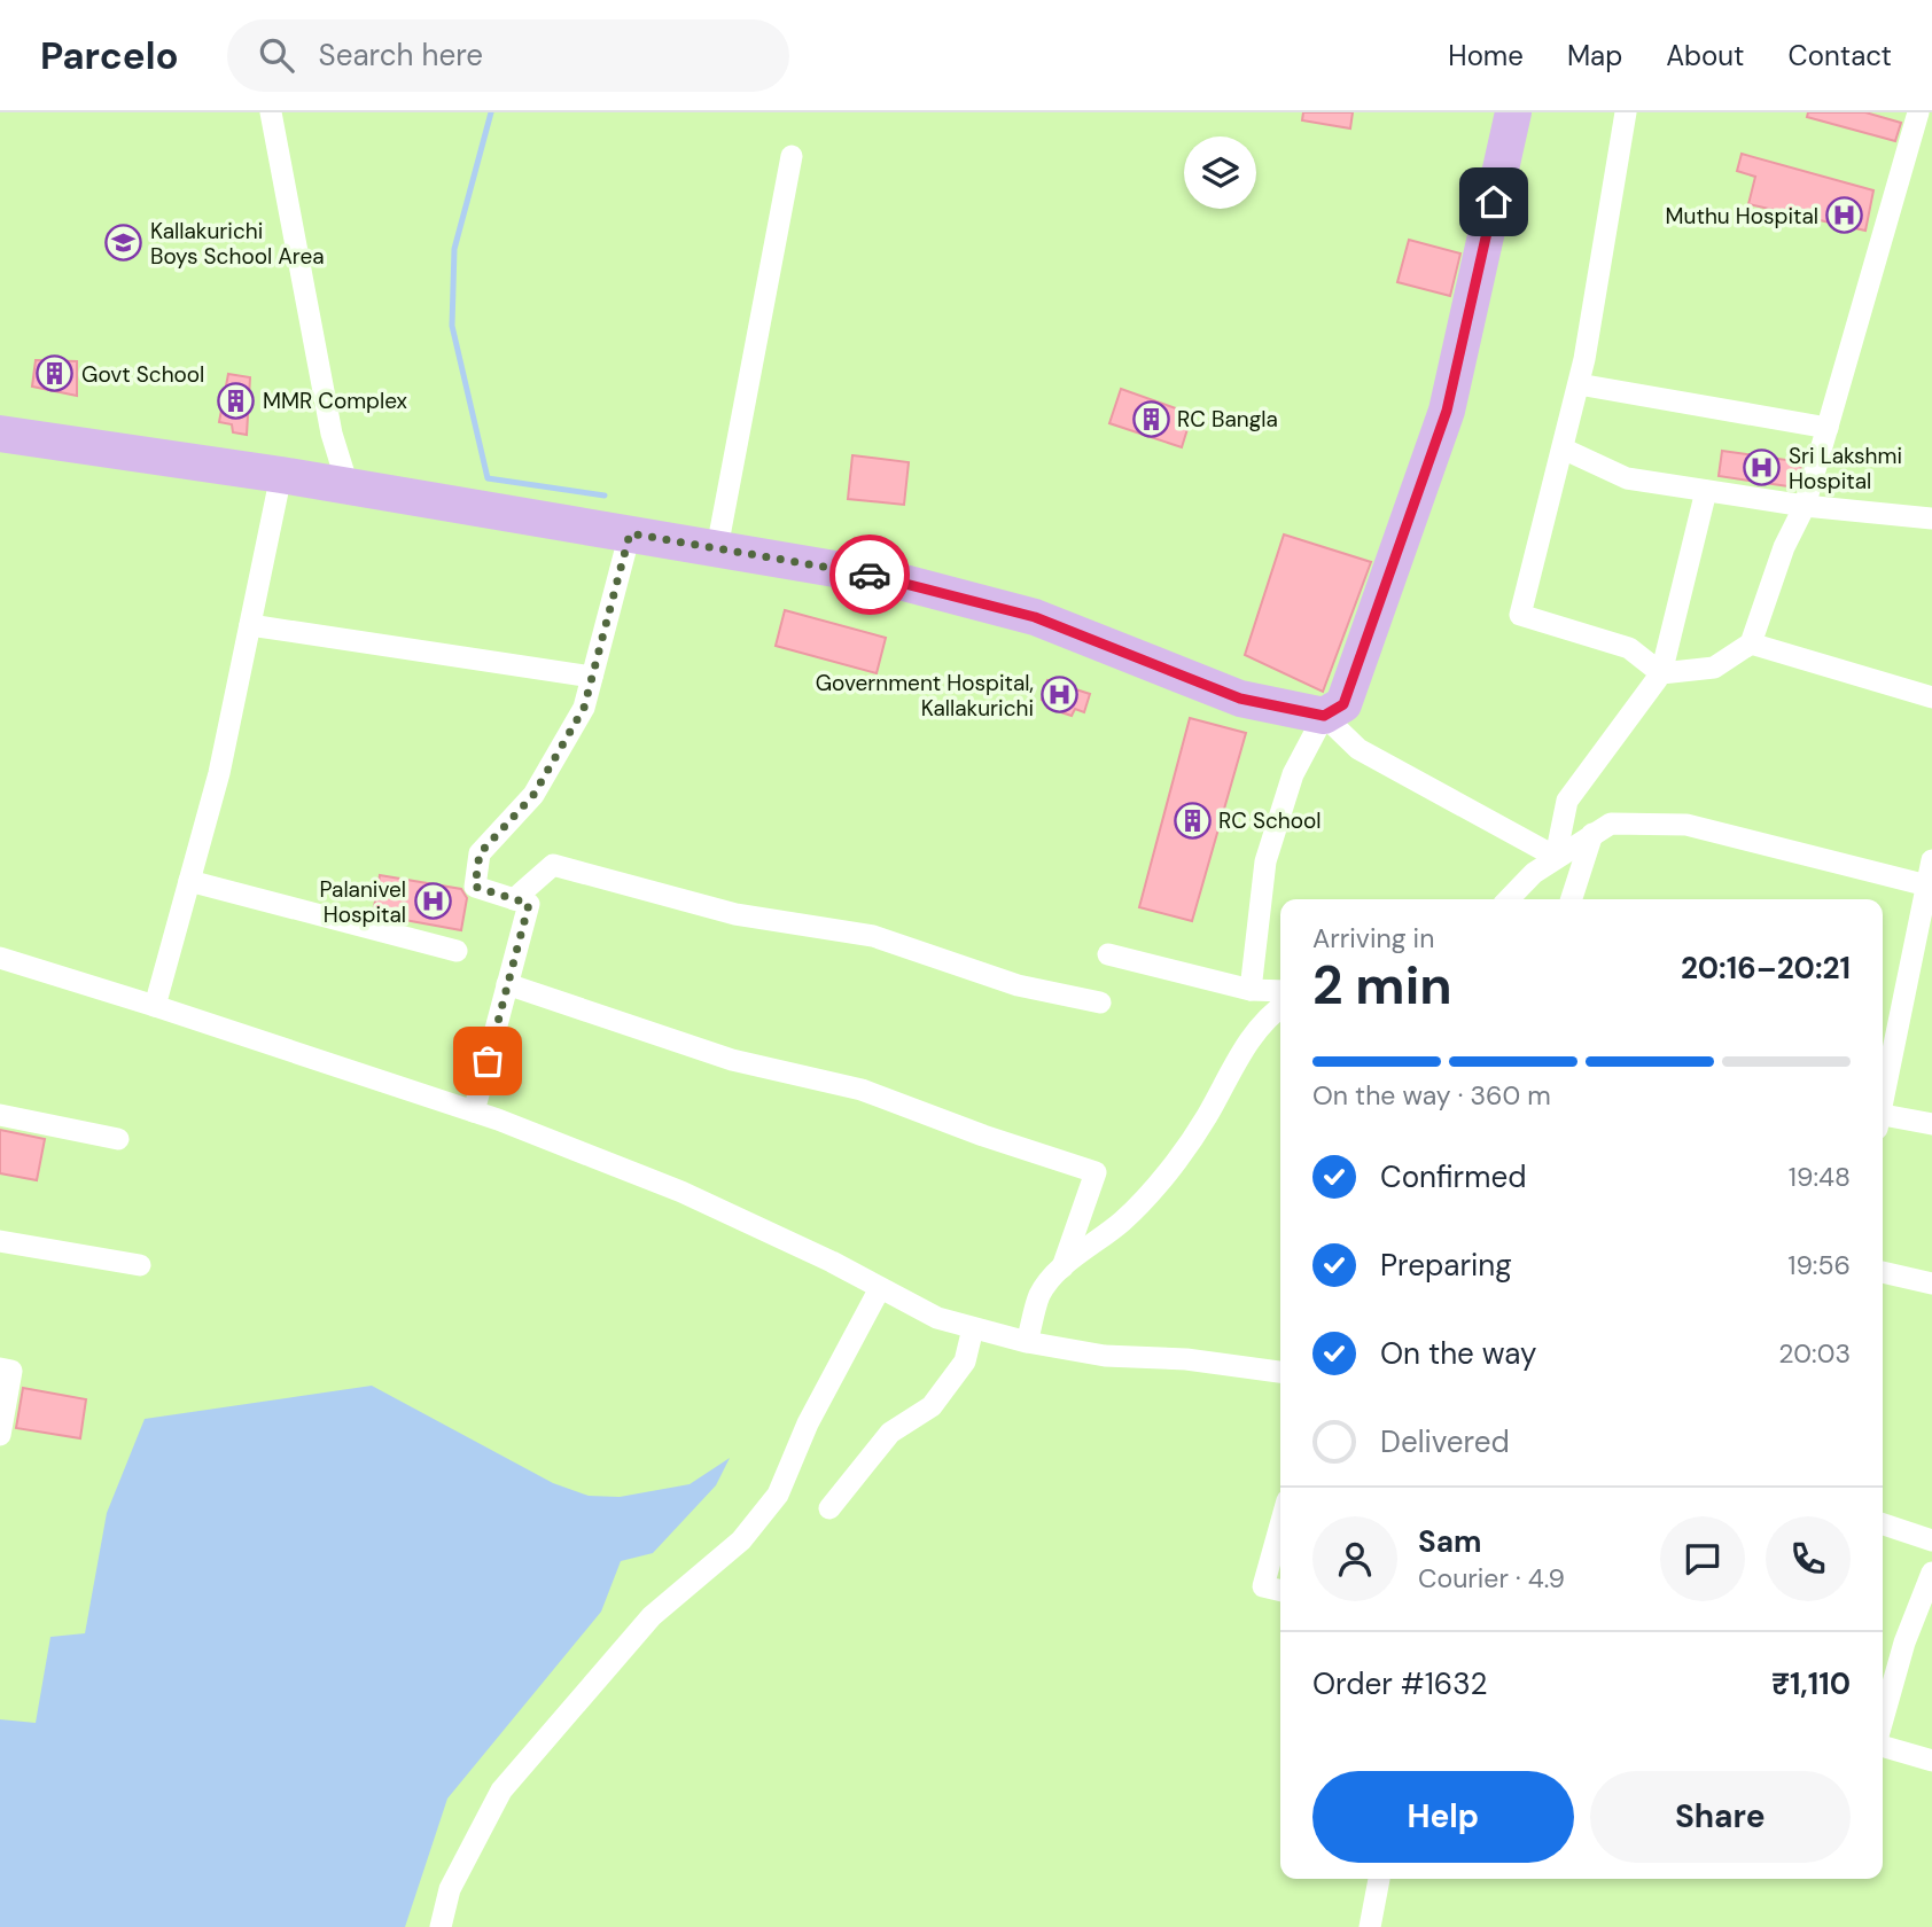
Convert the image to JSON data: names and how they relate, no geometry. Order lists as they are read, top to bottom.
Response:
{
  "places": {
    "hospital": [
      "Muthu Hospital",
      "Sri Lakshmi Hospital",
      "Government Hospital, Kallakurichi",
      "Palanivel Hospital"
    ],
    "school or university": ["Kallakurichi Boys School Area"],
    "building": [
      "Govt School",
      "MMR Complex",
      "RC Bangla",
      "RC School"
    ]
  },
  "page": {
    "header": "Parcelo",
    "search": "Search here",
    "nav": [
      "Home",
      "Map",
      "About",
      "Contact"
    ],
    "heading": ["2 min", "Arriving in", "20:16–20:21"],
    "panel": [
      "Sam",
      "Courier · 4.9",
      "Order #1632",
      "₹1,110"
    ],
    "bar": "On the way · 360 m",
    "list": [
      ["Confirmed", "19:48"],
      ["Preparing", "19:56"],
      ["On the way", "20:03"],
      "Delivered"
    ],
    "buttons": ["Help", "Share"]
  }
}
